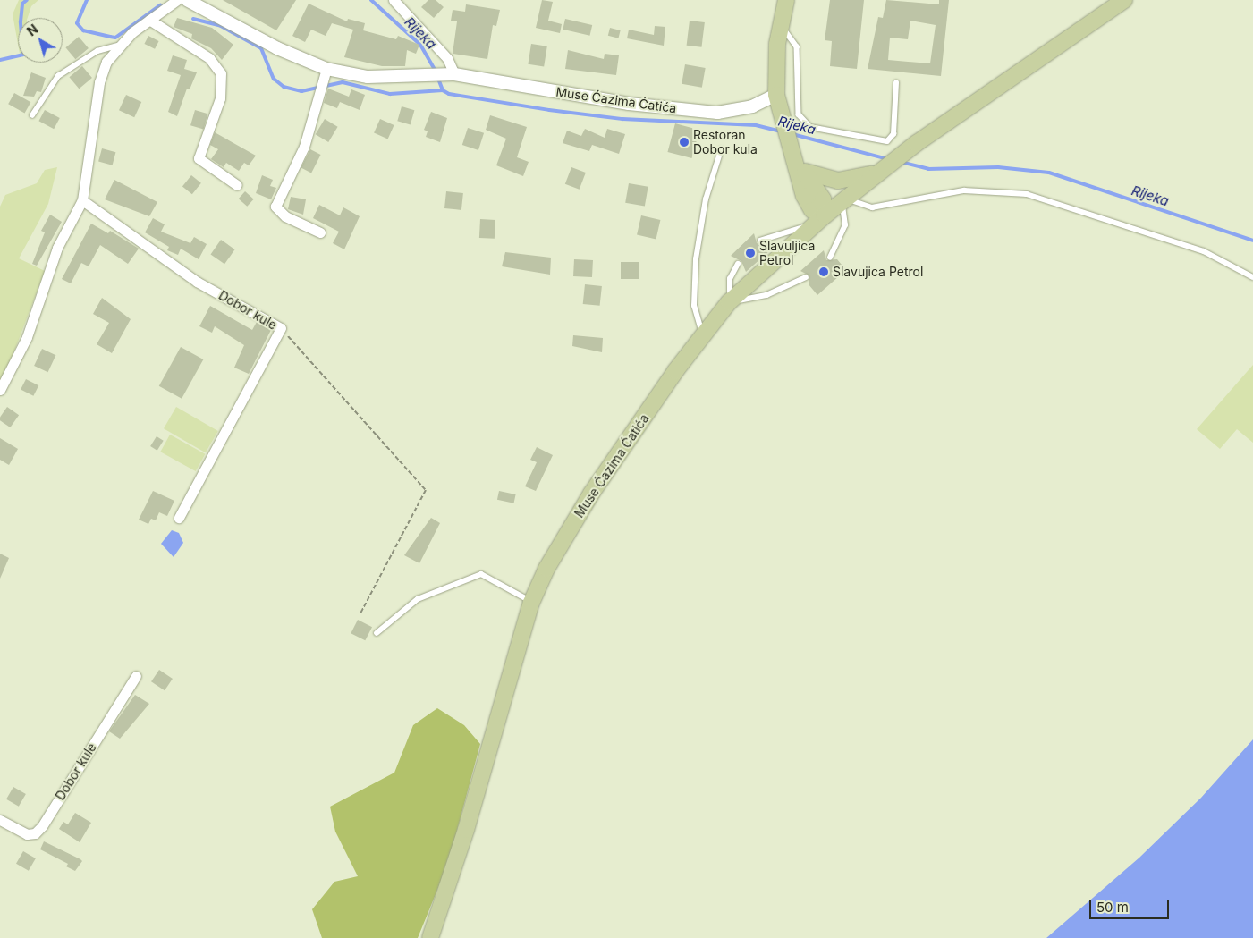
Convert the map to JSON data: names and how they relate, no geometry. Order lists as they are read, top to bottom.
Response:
{
  "streets": {
    "main road": ["Muse Ćazima Ćatića"],
    "street": ["Dobor kule"]
  },
  "water": ["Rijeka"],
  "places": ["Restoran Dobor kula", "Slavuljica Petrol", "Slavujica Petrol"],
  "scale_bar": "50 m",
  "north": "top left"
}
